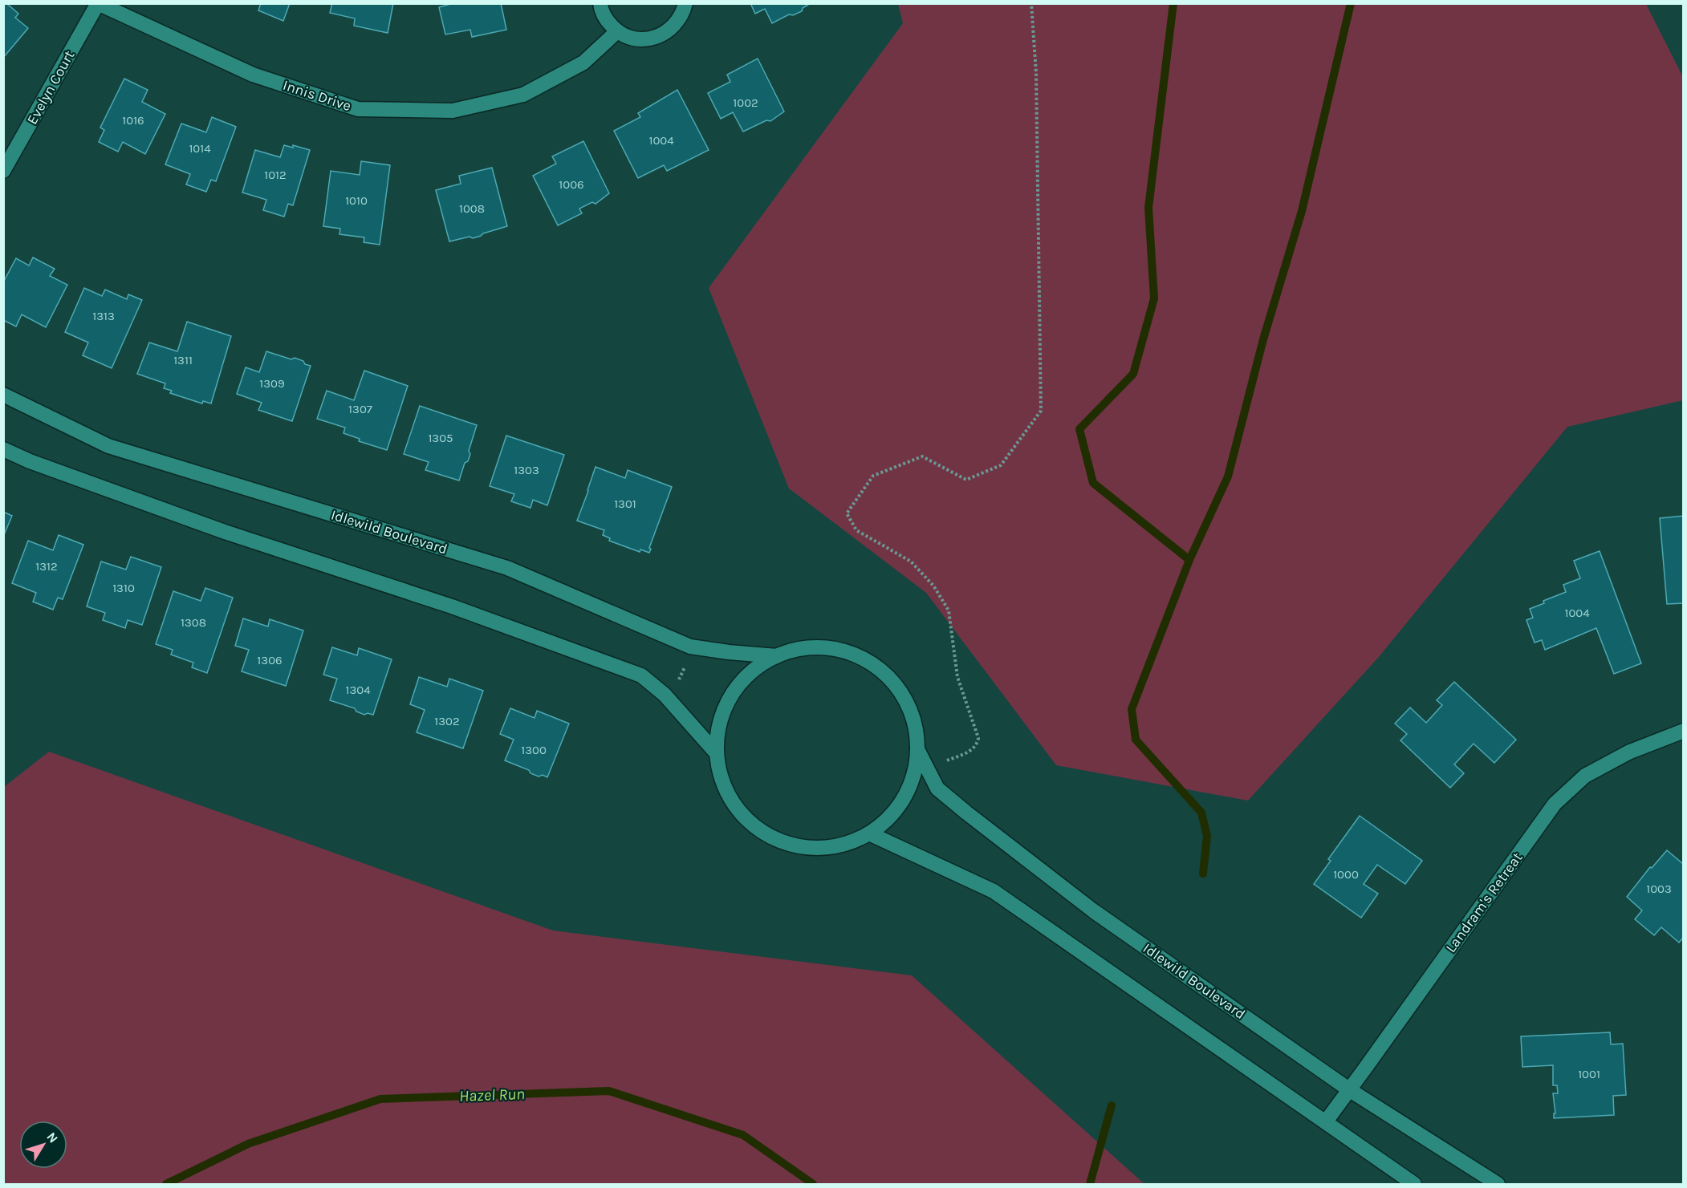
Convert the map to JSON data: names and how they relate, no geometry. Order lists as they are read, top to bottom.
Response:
{
  "streets": {
    "street": [
      "Evelyn Court",
      "Innis Drive",
      "Idlewild Boulevard",
      "Landram's Retreat"
    ]
  },
  "crossings": [
    ["Evelyn Court", "Innis Drive"],
    ["Idlewild Boulevard", "Landram's Retreat"]
  ],
  "water": ["Hazel Run"],
  "house_numbers": [
    "1002",
    "1016",
    "1004",
    "1014",
    "1012",
    "1006",
    "1010",
    "1008",
    "1313",
    "1311",
    "1309",
    "1307",
    "1305",
    "1303",
    "1301",
    "1312",
    "1310",
    "1004",
    "1308",
    "1306",
    "1304",
    "1302",
    "1300",
    "1000",
    "1003",
    "1001"
  ],
  "north": "top right"
}
